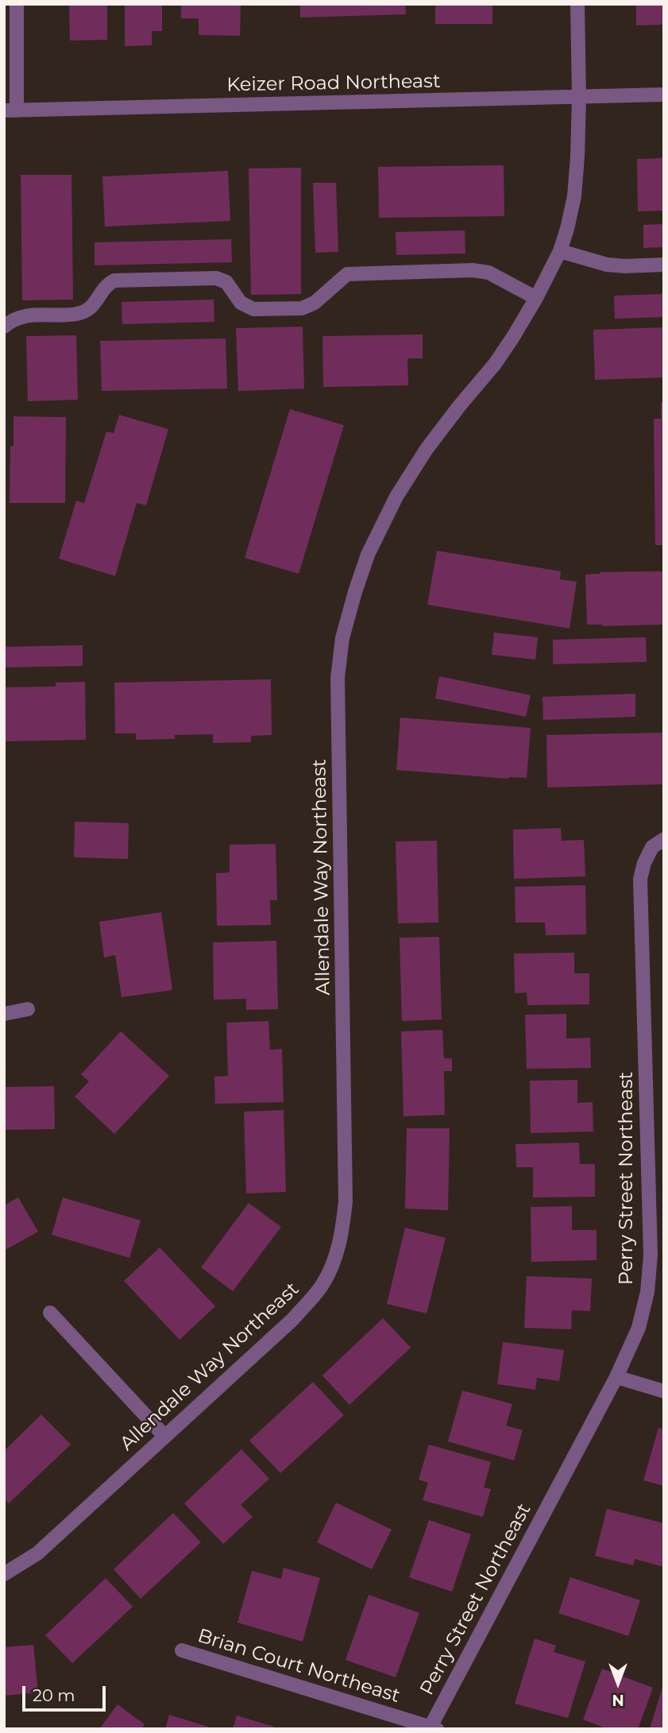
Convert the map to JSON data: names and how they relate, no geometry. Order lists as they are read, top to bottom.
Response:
{
  "streets": {
    "street": [
      "Keizer Road Northeast",
      "Allendale Way Northeast",
      "Perry Street Northeast",
      "Brian Court Northeast"
    ]
  },
  "crossings": [
    ["Keizer Road Northeast", "Allendale Way Northeast"],
    ["Perry Street Northeast", "Brian Court Northeast"]
  ],
  "scale_bar": "20 m",
  "north": "bottom"
}
